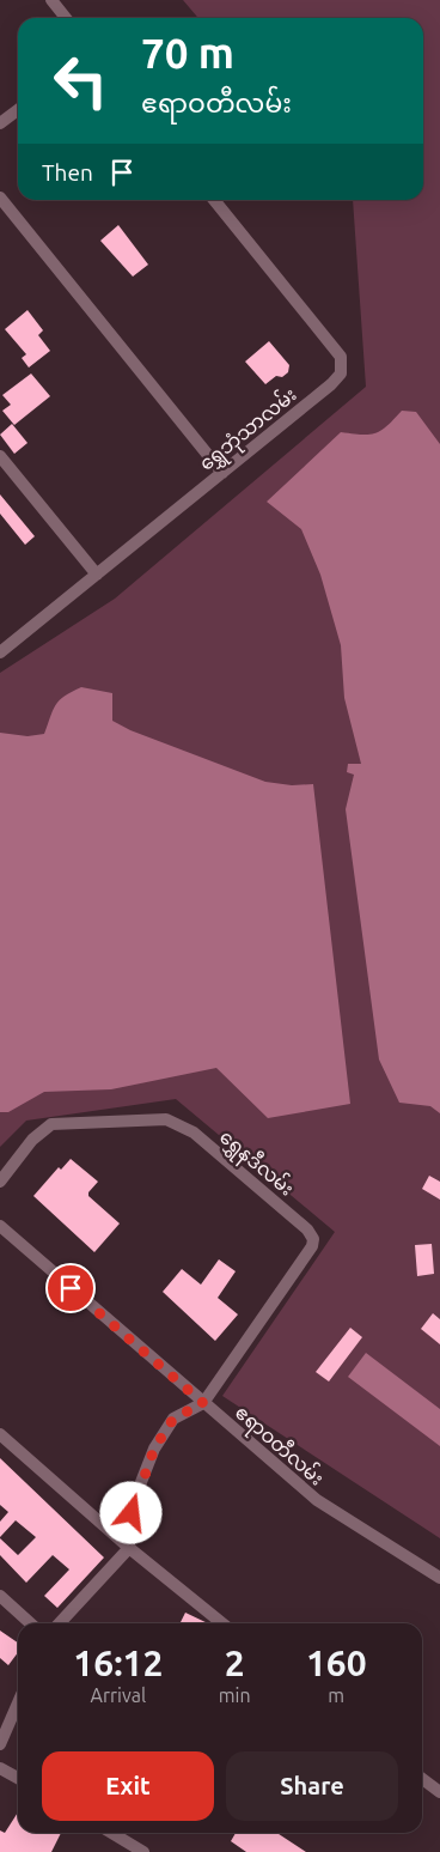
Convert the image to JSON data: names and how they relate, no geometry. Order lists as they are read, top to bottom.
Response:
{
  "streets": {
    "street": ["ရွှေဘုံသာလမ်း", "ရွှေနဒီလမ်း", "ဧရာဝတီလမ်း"]
  },
  "crossings": [
    ["ရွှေနဒီလမ်း", "ဧရာဝတီလမ်း"]
  ],
  "page": {
    "turn": ["70 m", "ဧရာဝတီလမ်း"],
    "then": "Then",
    "eta": [
      "16:12",
      "Arrival",
      "2",
      "min",
      "160",
      "m"
    ],
    "buttons": ["Exit", "Share"]
  }
}
